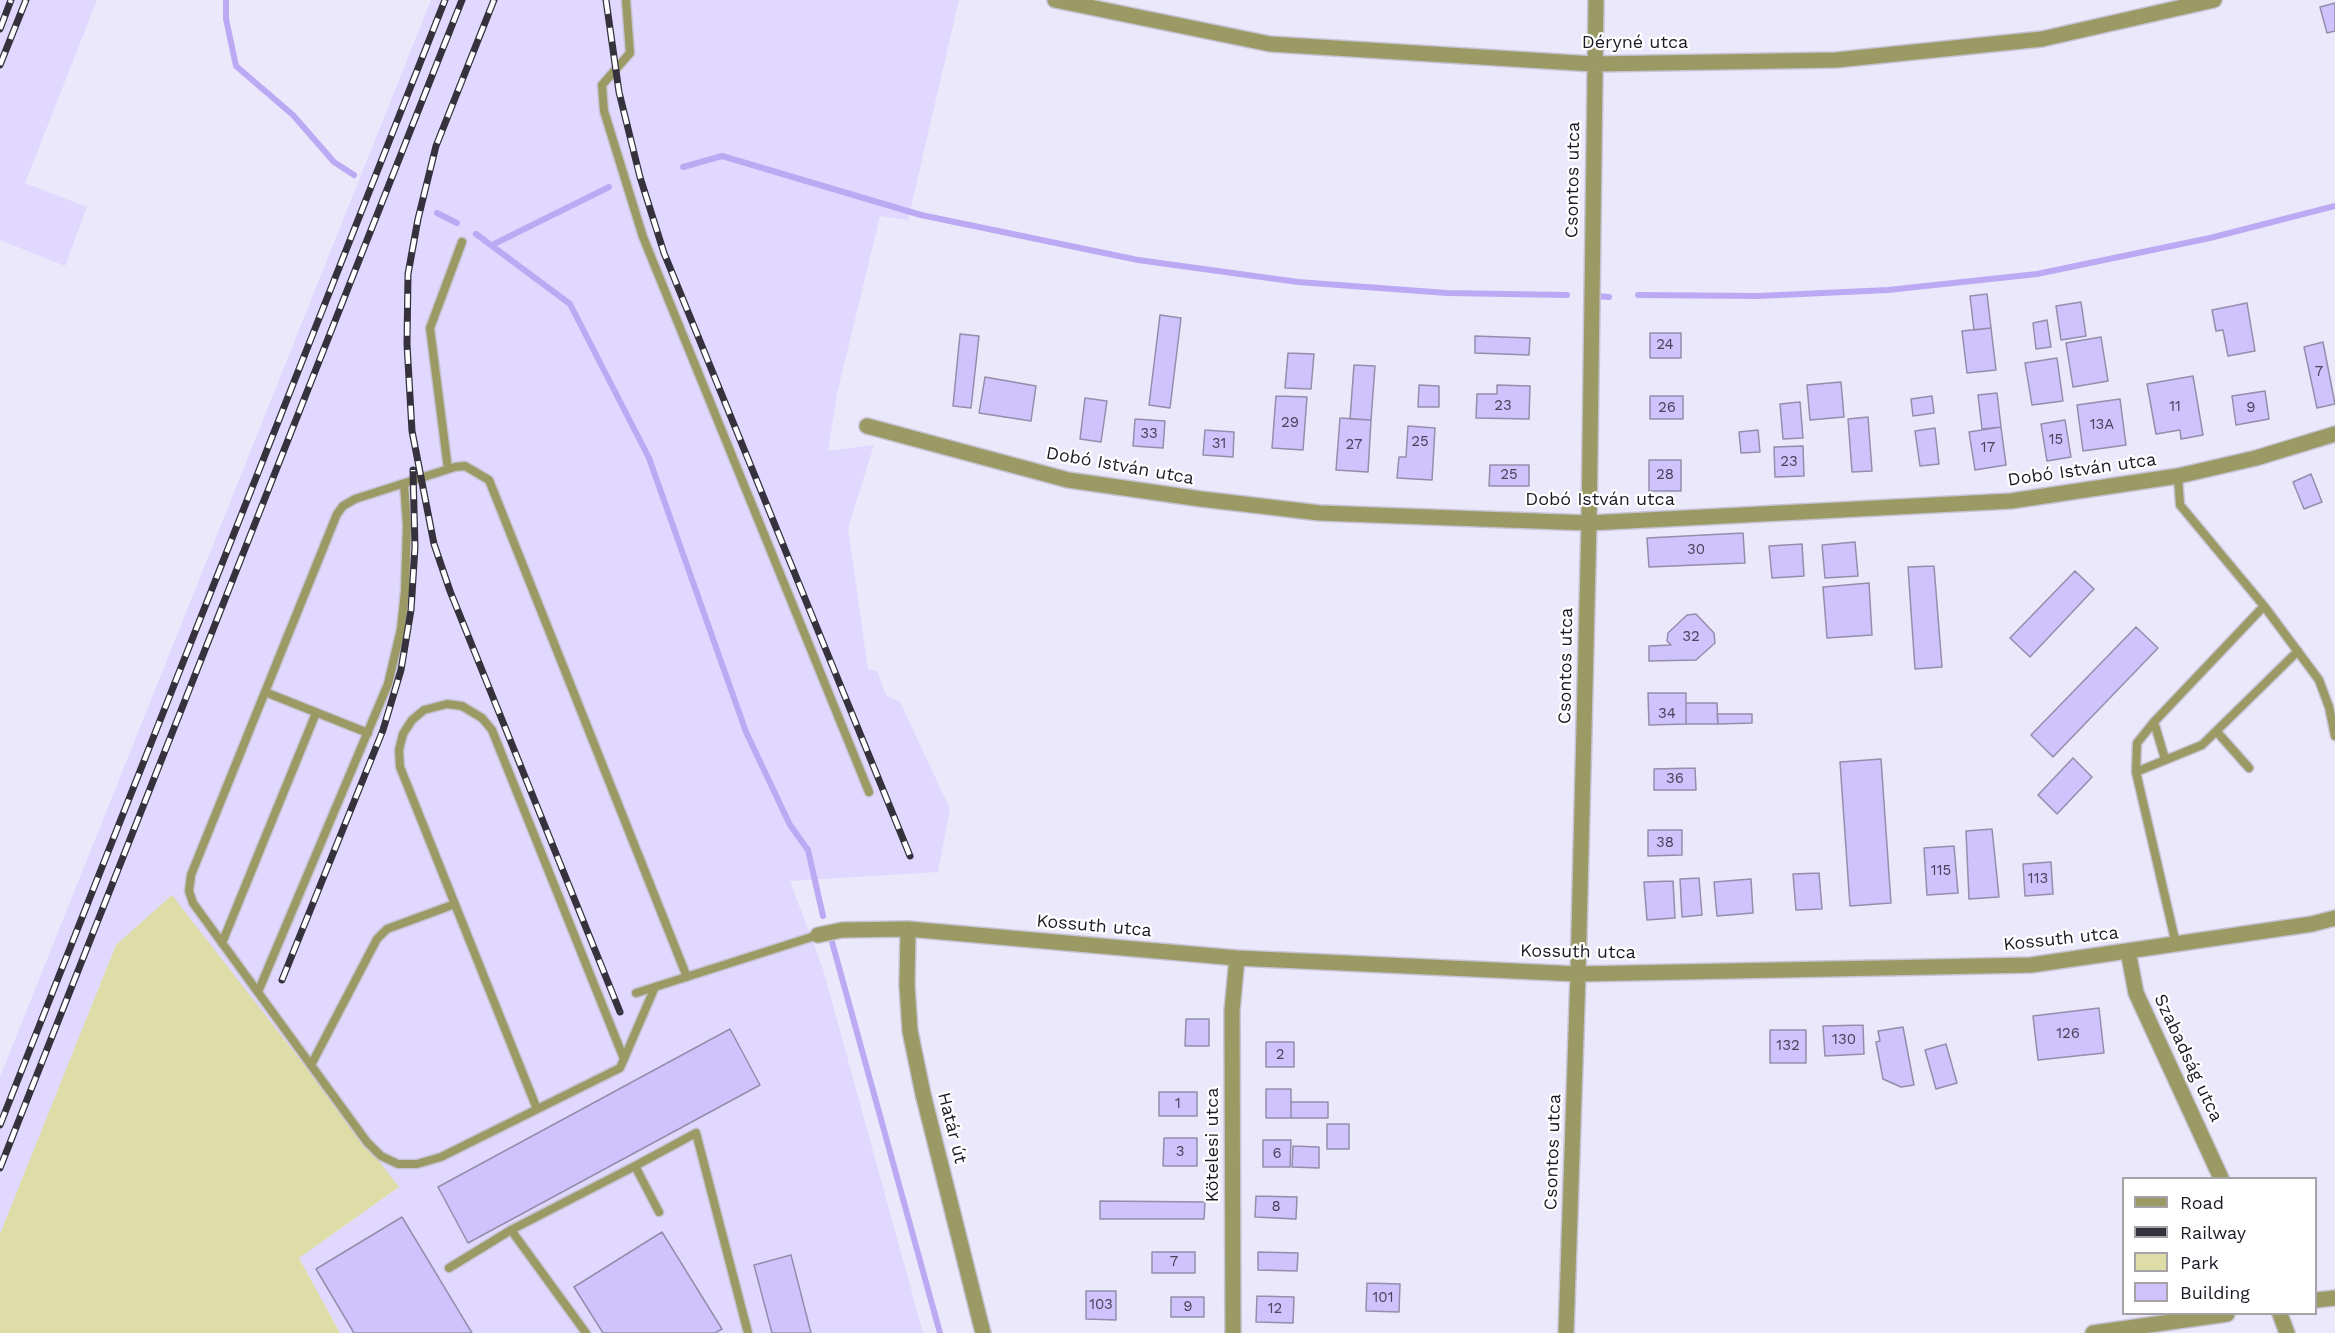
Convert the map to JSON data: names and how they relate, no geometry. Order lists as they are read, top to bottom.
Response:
{
  "streets": {
    "street": [
      "Déryné utca",
      "Csontos utca",
      "Dobó István utca",
      "Kossuth utca",
      "Szabadság utca",
      "Határ út",
      "Kötelesi utca"
    ]
  },
  "crossings": [
    ["Déryné utca", "Csontos utca"],
    ["Csontos utca", "Dobó István utca"],
    ["Csontos utca", "Kossuth utca"],
    ["Kossuth utca", "Szabadság utca"],
    ["Kossuth utca", "Határ út"],
    ["Kossuth utca", "Kötelesi utca"]
  ],
  "house_numbers": [
    "24",
    "7",
    "23",
    "11",
    "26",
    "9",
    "29",
    "13A",
    "33",
    "15",
    "25",
    "31",
    "27",
    "17",
    "23",
    "25",
    "28",
    "30",
    "32",
    "34",
    "36",
    "38",
    "115",
    "113",
    "126",
    "130",
    "132",
    "2",
    "1",
    "3",
    "6",
    "8",
    "7",
    "101",
    "103",
    "9",
    "12"
  ],
  "legend": [
    "Road",
    "Railway",
    "Park",
    "Building"
  ]
}
